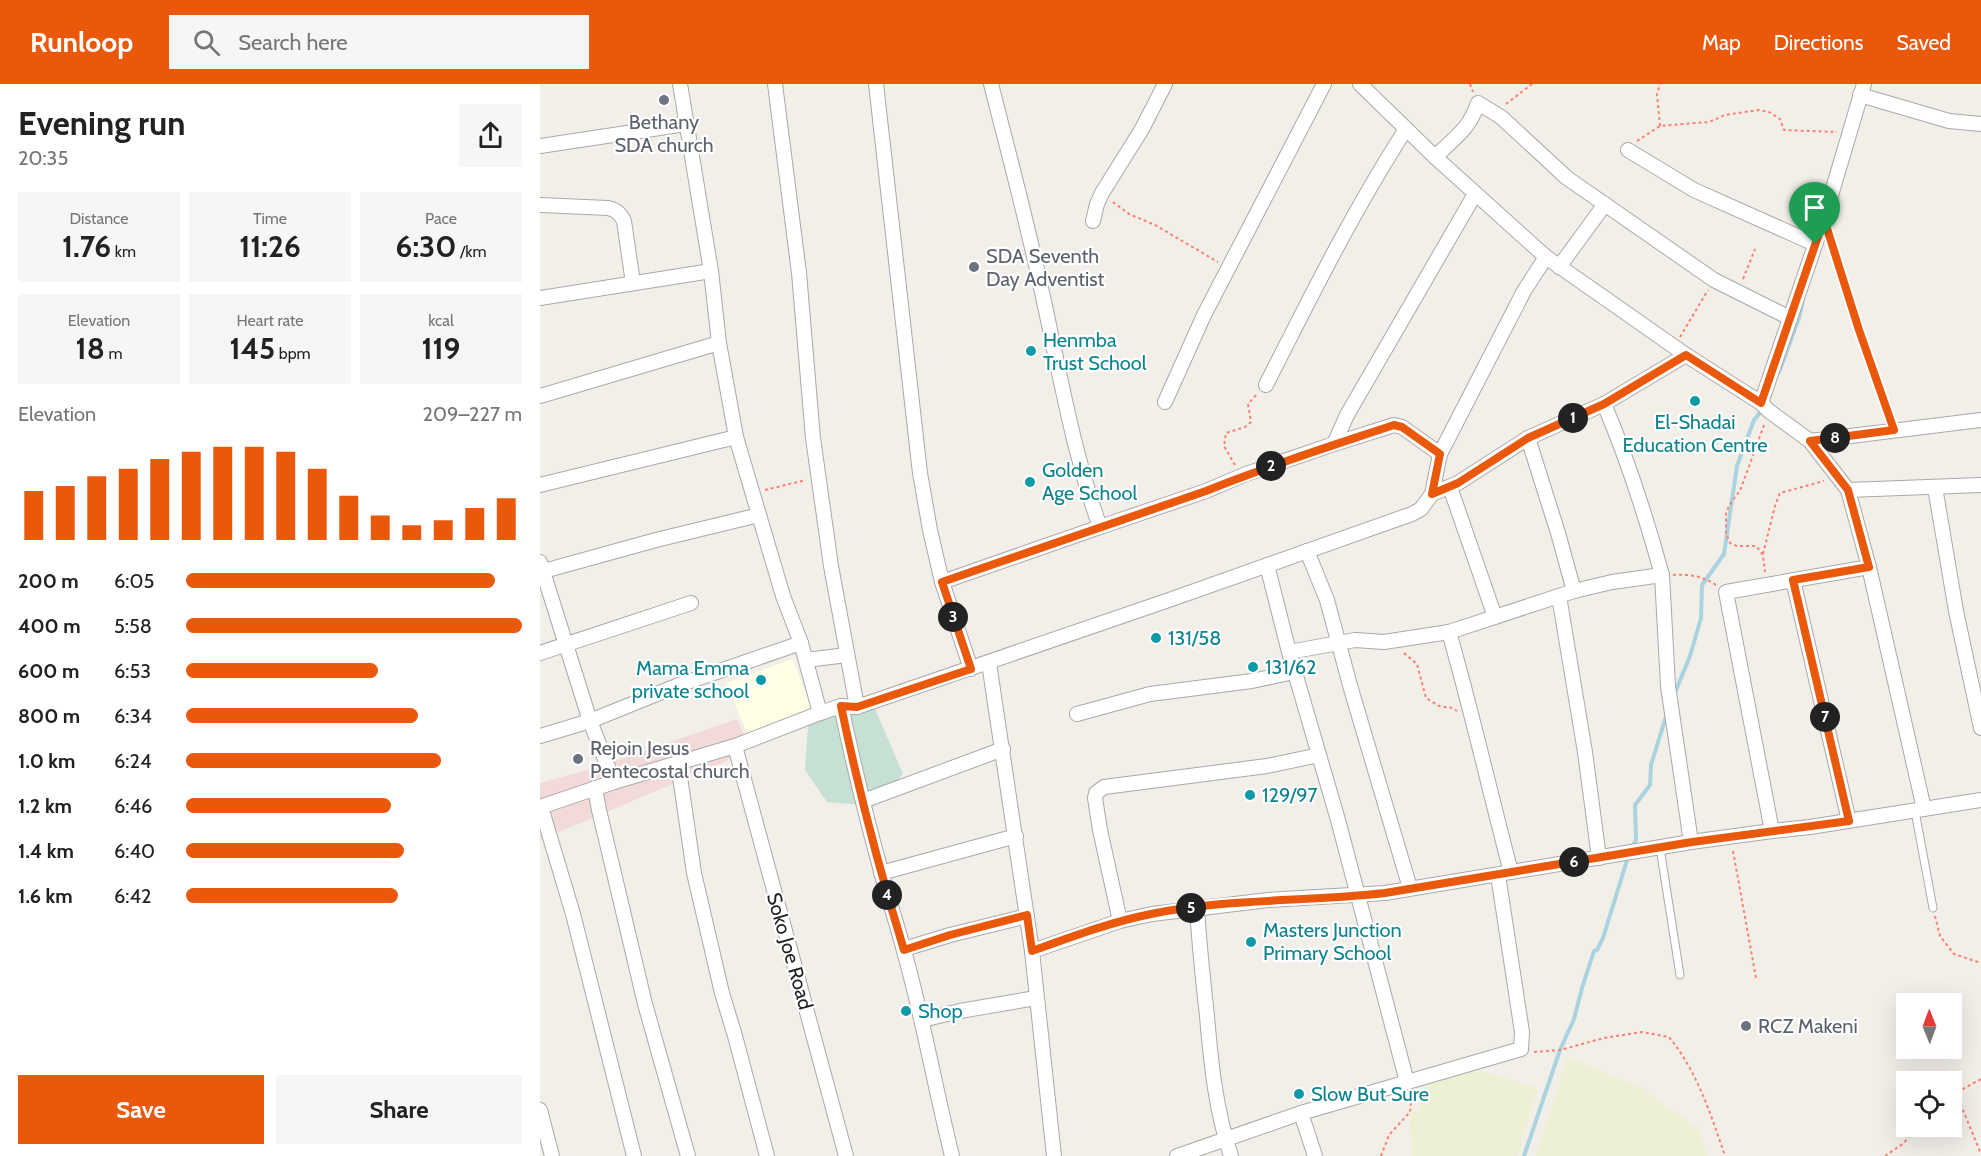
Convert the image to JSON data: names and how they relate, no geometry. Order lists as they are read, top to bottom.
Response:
{
  "streets": {
    "street": ["Soko Joe Road"]
  },
  "places": [
    "Bethany SDA church",
    "SDA Seventh Day Adventist",
    "Henmba Trust School",
    "El-Shadai Education Centre",
    "Golden Age School",
    "131/58",
    "131/62",
    "Mama Emma private school",
    "Rejoin Jesus Pentecostal church",
    "129/97",
    "Masters Junction Primary School",
    "Shop",
    "RCZ Makeni",
    "Slow But Sure"
  ],
  "north": "top",
  "page": {
    "header": "Runloop",
    "search": "Search here",
    "nav": ["Map", "Directions", "Saved"],
    "heading": ["Evening run", "20:35"],
    "stats": [
      ["Distance", "1.76 km"],
      ["Time", "11:26"],
      ["Pace", "6:30 /km"],
      ["Elevation", "18 m"],
      ["Heart rate", "145 bpm"],
      ["kcal", "119"]
    ],
    "chart": ["Elevation", "209–227 m"],
    "pins": [
      "1",
      "8",
      "2",
      "3",
      "7",
      "6",
      "4",
      "5"
    ],
    "list": [
      {
        "name": "200 m",
        "note": "6:05"
      },
      {
        "name": "400 m",
        "note": "5:58"
      },
      {
        "name": "600 m",
        "note": "6:53"
      },
      {
        "name": "800 m",
        "note": "6:34"
      },
      {
        "name": "1.0 km",
        "note": "6:24"
      },
      {
        "name": "1.2 km",
        "note": "6:46"
      },
      {
        "name": "1.4 km",
        "note": "6:40"
      },
      {
        "name": "1.6 km",
        "note": "6:42"
      }
    ],
    "buttons": ["Save", "Share"]
  }
}
